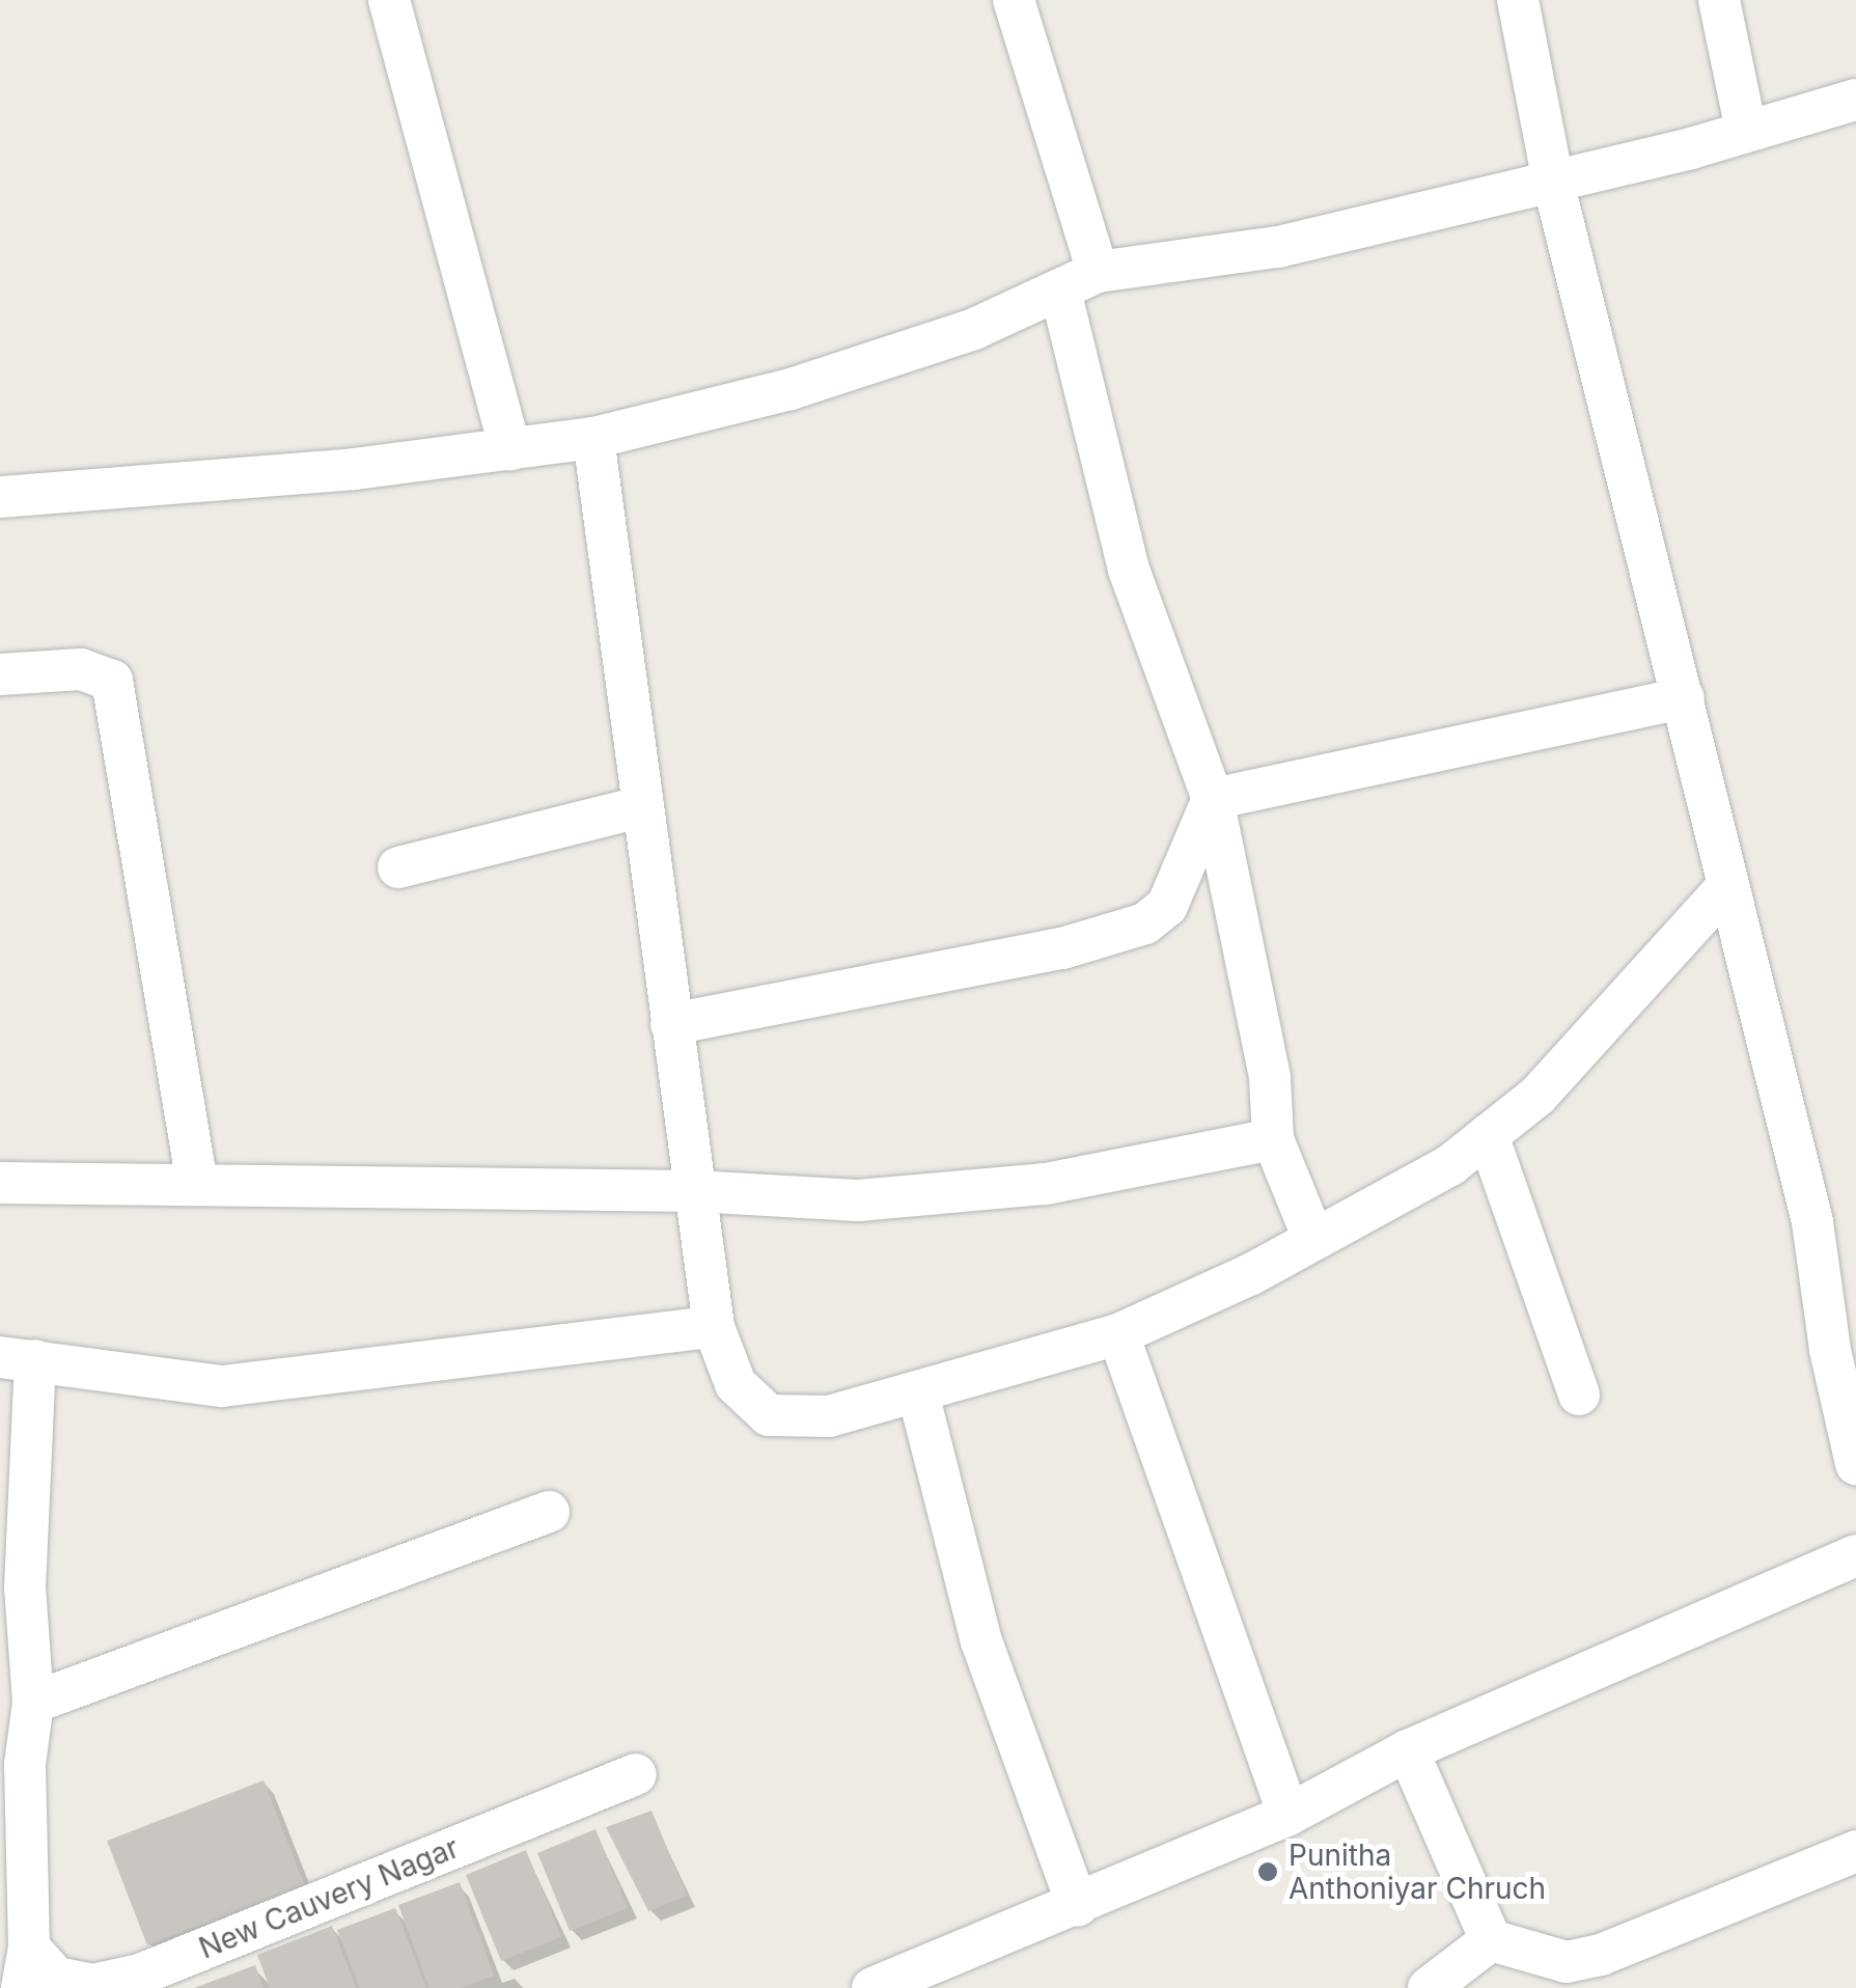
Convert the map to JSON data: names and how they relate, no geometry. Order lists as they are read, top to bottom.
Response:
{
  "streets": {
    "street": ["New Cauvery Nagar"]
  },
  "places": ["Punitha Anthoniyar Chruch"]
}
